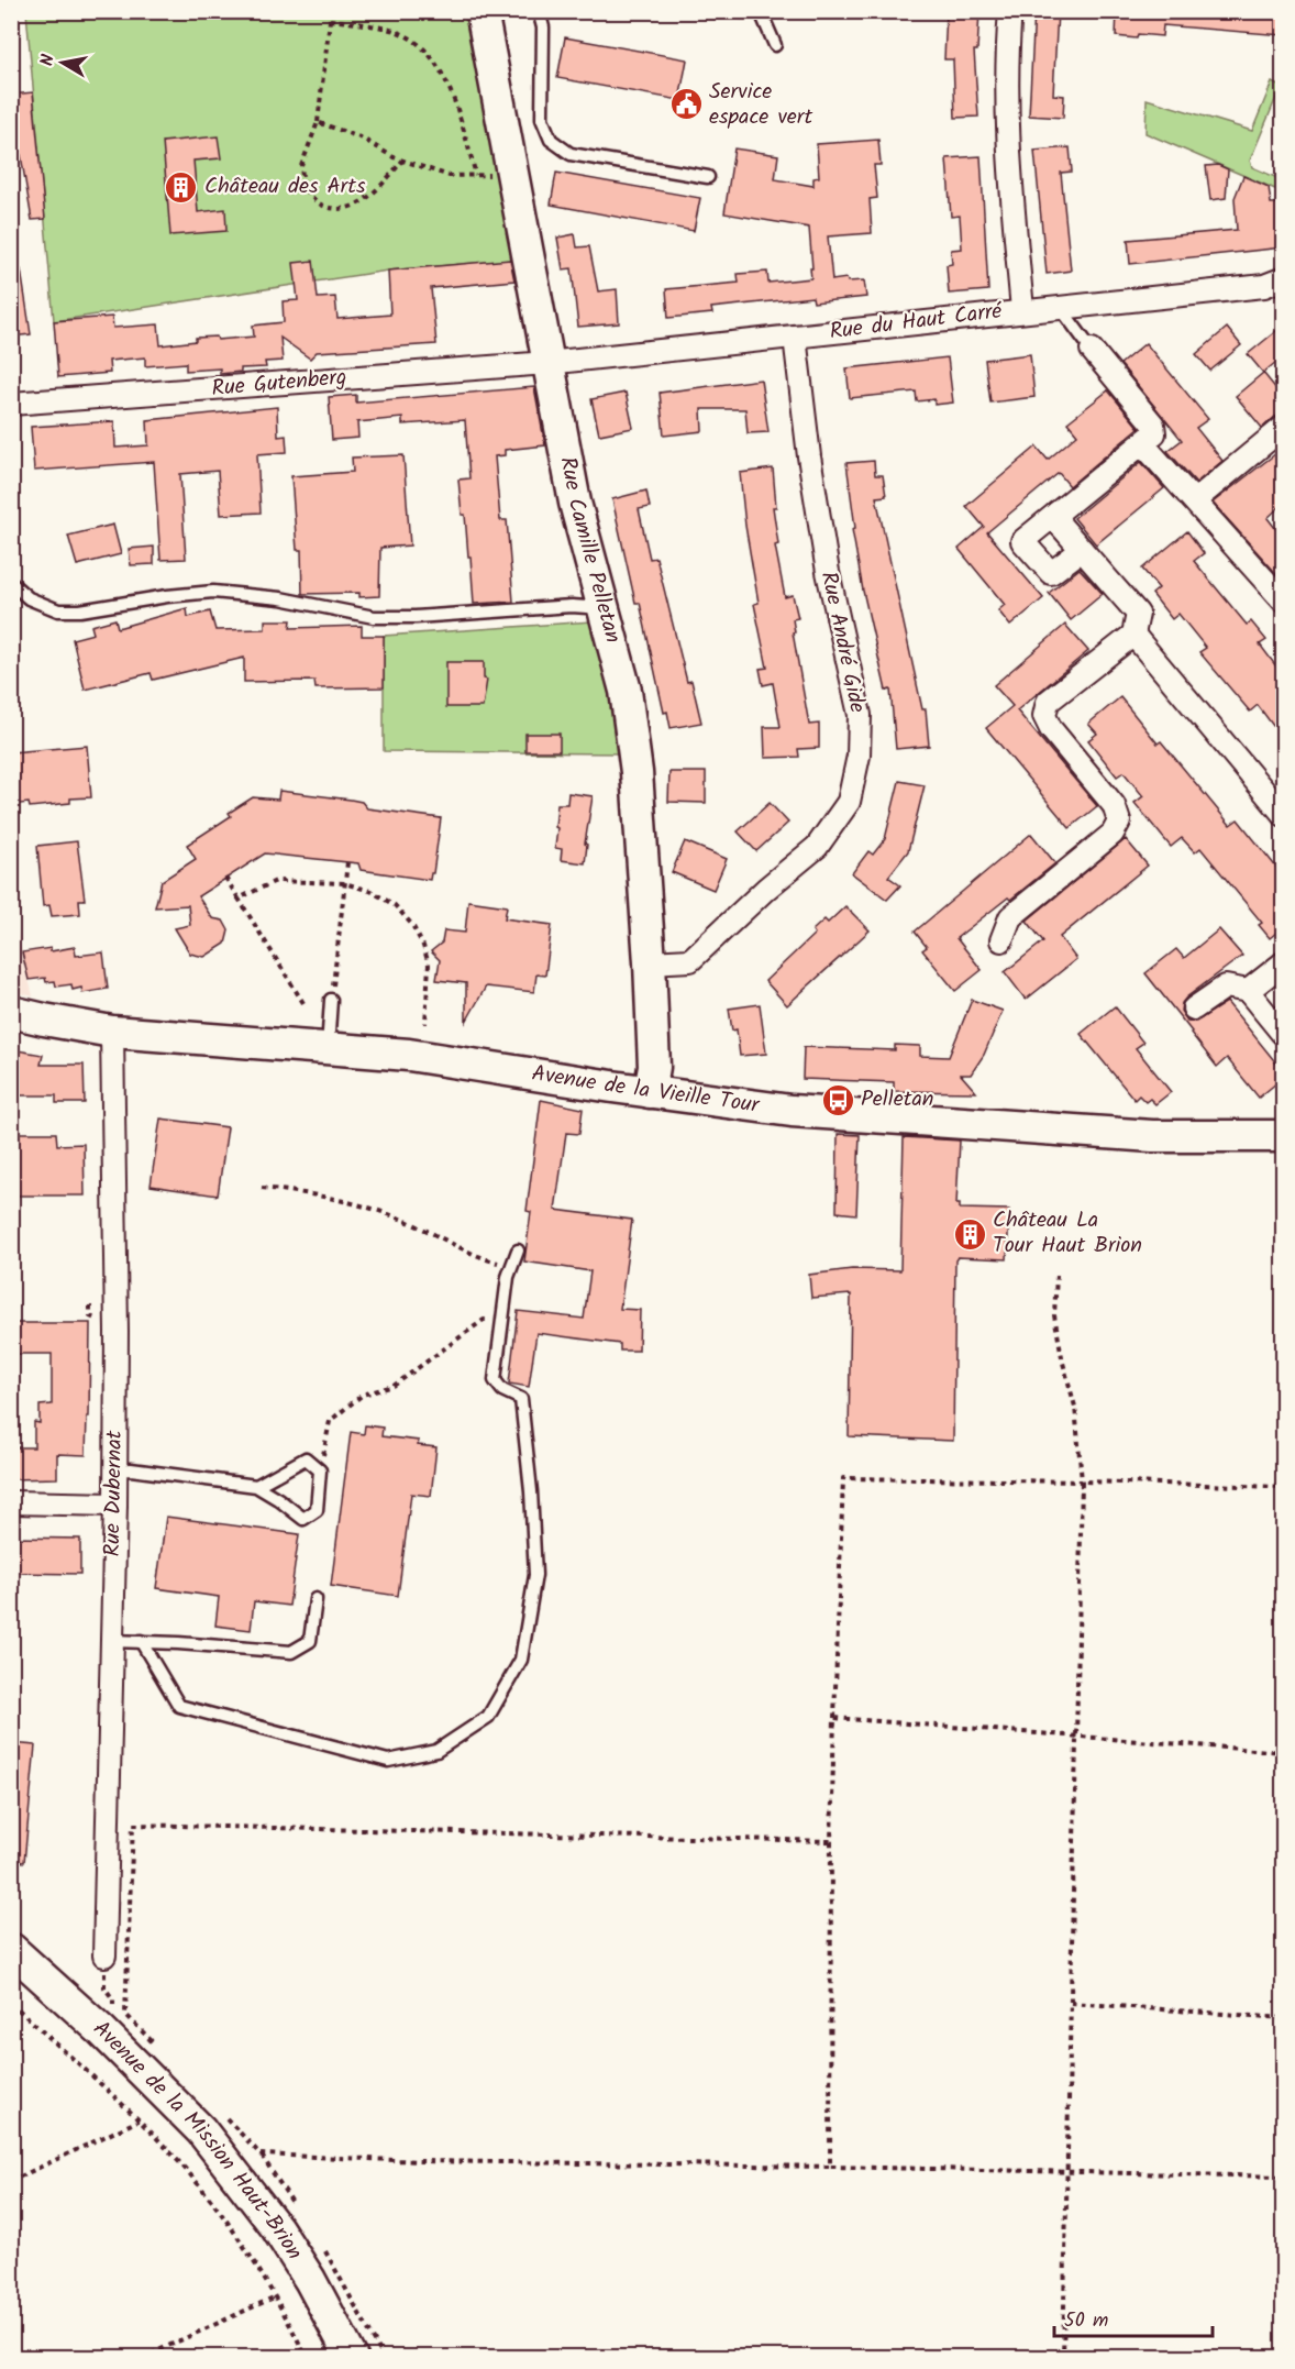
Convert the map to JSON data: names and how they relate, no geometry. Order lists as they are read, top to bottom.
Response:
{
  "streets": {
    "street": [
      "Rue du Haut Carré",
      "Rue Gutenberg",
      "Rue Camille Pelletan",
      "Rue André Gide",
      "Avenue de la Vieille Tour",
      "Rue Dubernat",
      "Avenue de la Mission Haut-Brion"
    ]
  },
  "crossings": [
    ["Rue du Haut Carré", "Rue Gutenberg"],
    ["Rue du Haut Carré", "Rue Camille Pelletan"],
    ["Rue du Haut Carré", "Rue André Gide"],
    ["Rue Gutenberg", "Rue Camille Pelletan"],
    ["Rue Camille Pelletan", "Rue André Gide"],
    ["Rue Camille Pelletan", "Avenue de la Vieille Tour"],
    ["Avenue de la Vieille Tour", "Rue Dubernat"]
  ],
  "places": {
    "public building": ["Service espace vert"],
    "building": ["Château des Arts", "Château La Tour Haut Brion"],
    "bus stop": ["Pelletan"]
  },
  "scale_bar": "50 m",
  "north": "left"
}
